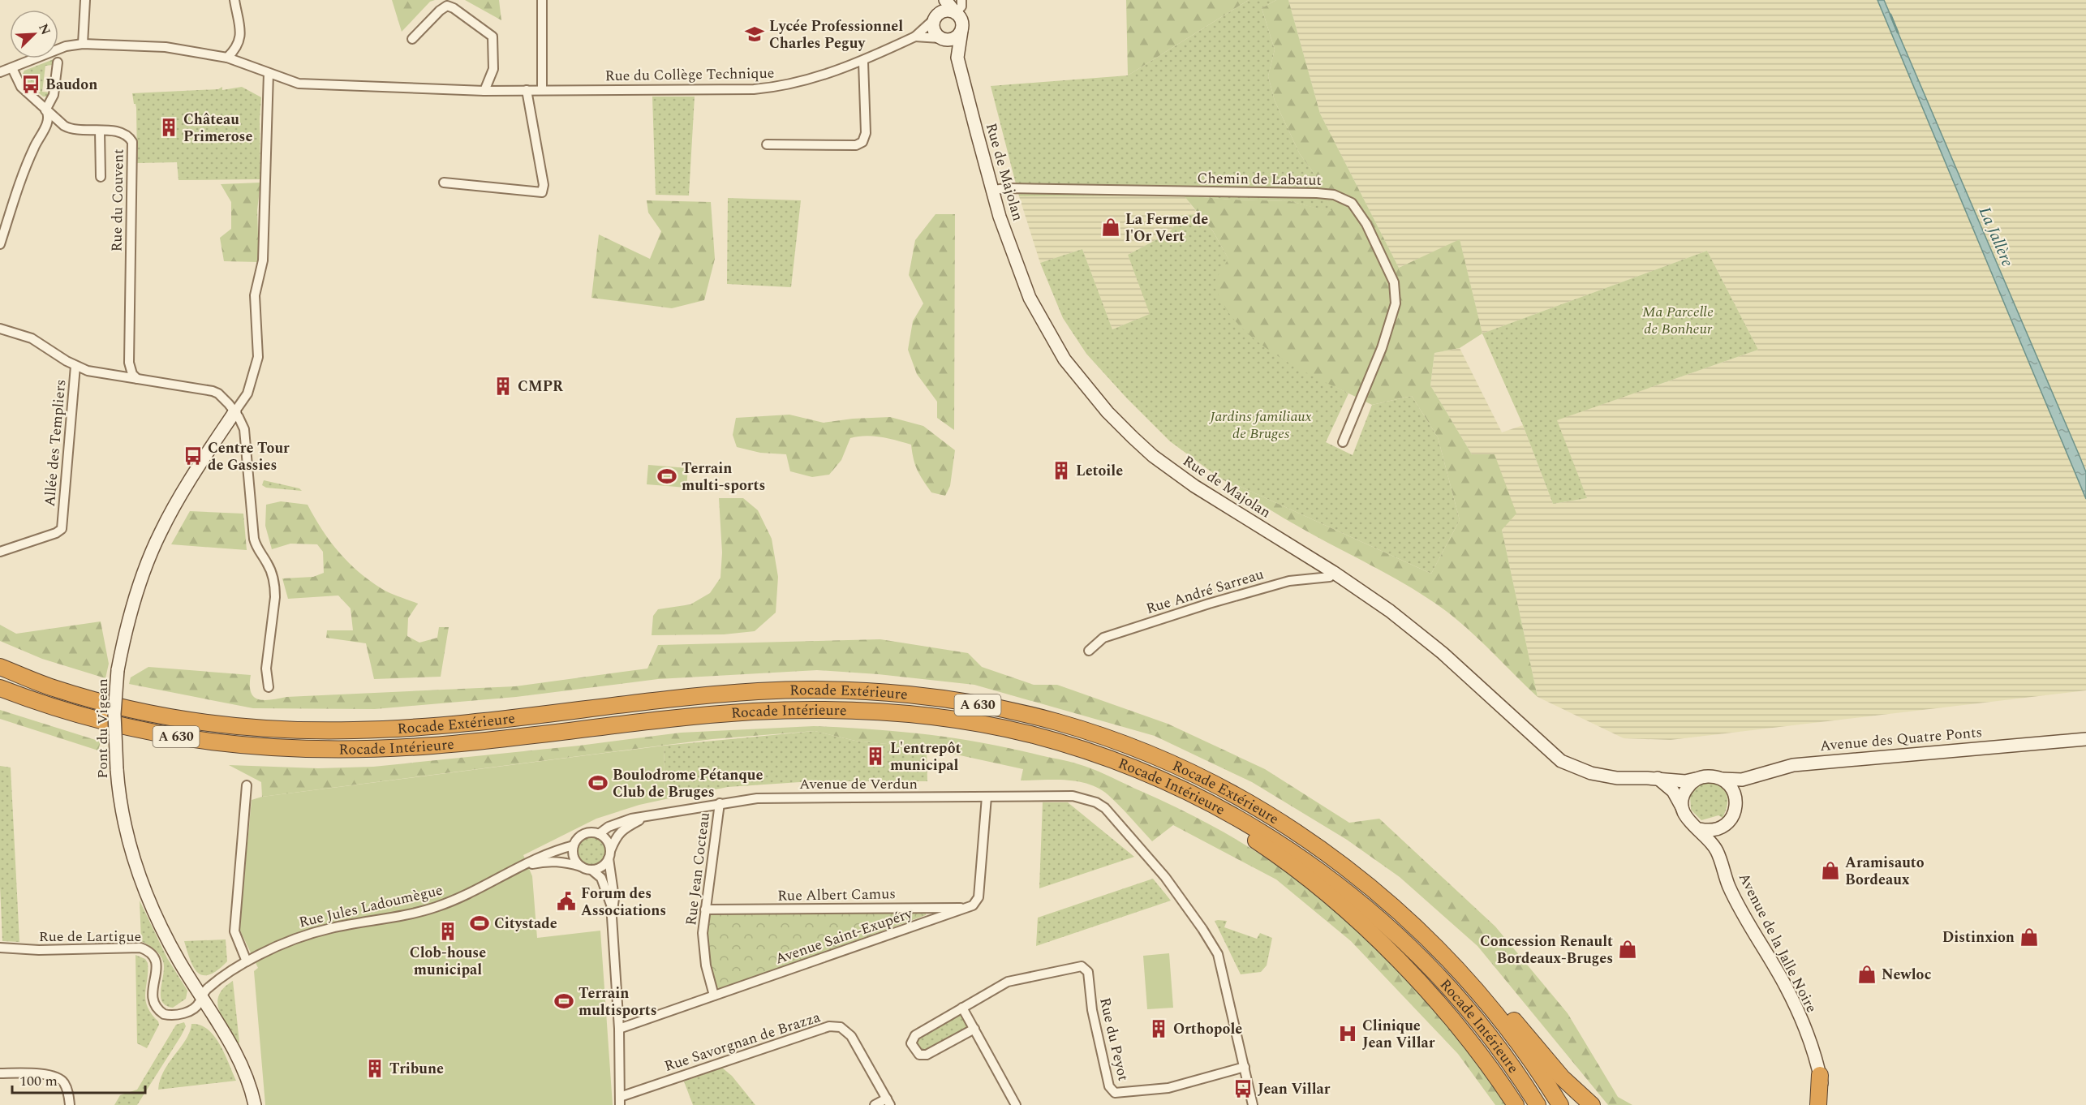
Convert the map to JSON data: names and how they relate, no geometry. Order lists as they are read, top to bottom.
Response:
{
  "streets": {
    "highway": ["Rocade Extérieure", "A 630", "Rocade Intérieure"],
    "street": [
      "Rue du Collège Technique",
      "Rue de Majolan",
      "Chemin de Labatut",
      "Rue du Couvent",
      "Allée des Templiers",
      "Rue André Sarreau",
      "Pont du Vigean",
      "Avenue des Quatre Ponts",
      "Avenue de Verdun",
      "Rue Jean Cocteau",
      "Rue Albert Camus",
      "Rue Jules Ladoumègue",
      "Rue de Lartigue",
      "Avenue Saint-Exupéry",
      "Avenue de la Jalle Noire",
      "Rue du Peyot",
      "Rue Savorgnan de Brazza"
    ]
  },
  "crossings": [
    ["Rue du Collège Technique", "Rue de Majolan"],
    ["Rue de Majolan", "Chemin de Labatut"],
    ["Rue de Majolan", "Rue André Sarreau"],
    ["Rue de Majolan", "Avenue des Quatre Ponts"],
    ["Rue de Majolan", "Avenue de la Jalle Noire"],
    ["Pont du Vigean", "Rue Jules Ladoumègue"],
    ["Pont du Vigean", "Rue de Lartigue"],
    ["Avenue des Quatre Ponts", "Avenue de la Jalle Noire"],
    ["Avenue de Verdun", "Rue Jean Cocteau"],
    ["Avenue de Verdun", "Rue Jules Ladoumègue"],
    ["Avenue de Verdun", "Rue du Peyot"],
    ["Rue Jean Cocteau", "Rue Albert Camus"],
    ["Rue Jean Cocteau", "Avenue Saint-Exupéry"],
    ["Rue Albert Camus", "Avenue Saint-Exupéry"],
    ["Rue Jules Ladoumègue", "Rue de Lartigue"]
  ],
  "water": ["La Jallère"],
  "parks": ["Ma Parcelle de Bonheur", "Jardins familiaux de Bruges"],
  "places": {
    "school or university": ["Lycée Professionnel Charles Peguy"],
    "bus stop": ["Baudon", "Centre Tour de Gassies", "Jean Villar"],
    "building": [
      "Château Primerose",
      "CMPR",
      "Letoile",
      "L'entrepôt municipal",
      "Clob-house municipal",
      "Orthopole",
      "Tribune"
    ],
    "shop": [
      "La Ferme de l'Or Vert",
      "Aramisauto Bordeaux",
      "Distinxion",
      "Concession Renault Bordeaux-Bruges",
      "Newloc"
    ],
    "sports": [
      "Terrain multi-sports",
      "Boulodrome Pétanque Club de Bruges",
      "Citystade",
      "Terrain multisports"
    ],
    "public building": ["Forum des Associations"],
    "hospital": ["Clinique Jean Villar"]
  },
  "scale_bar": "100 m",
  "north": "top right"
}
